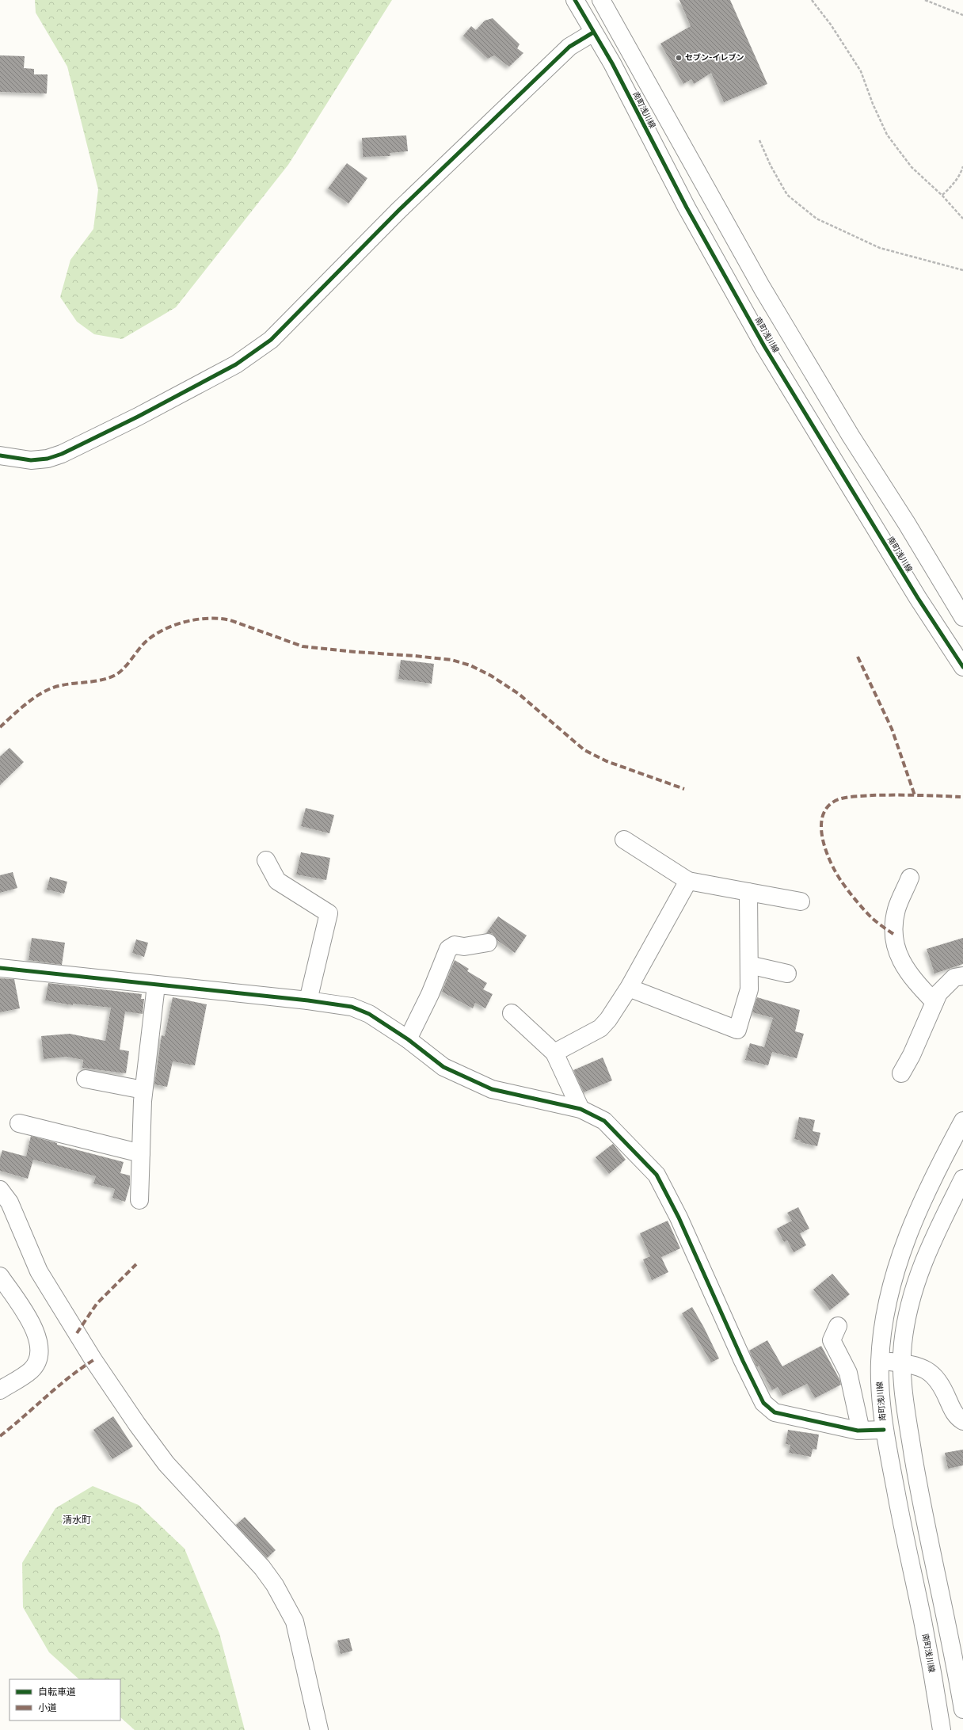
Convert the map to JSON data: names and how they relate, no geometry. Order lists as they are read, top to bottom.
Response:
{
  "streets": {
    "street": ["南町浅川線"]
  },
  "districts": ["清水町"],
  "places": ["セブン-イレブン"],
  "legend": ["自転車道", "小道"]
}
